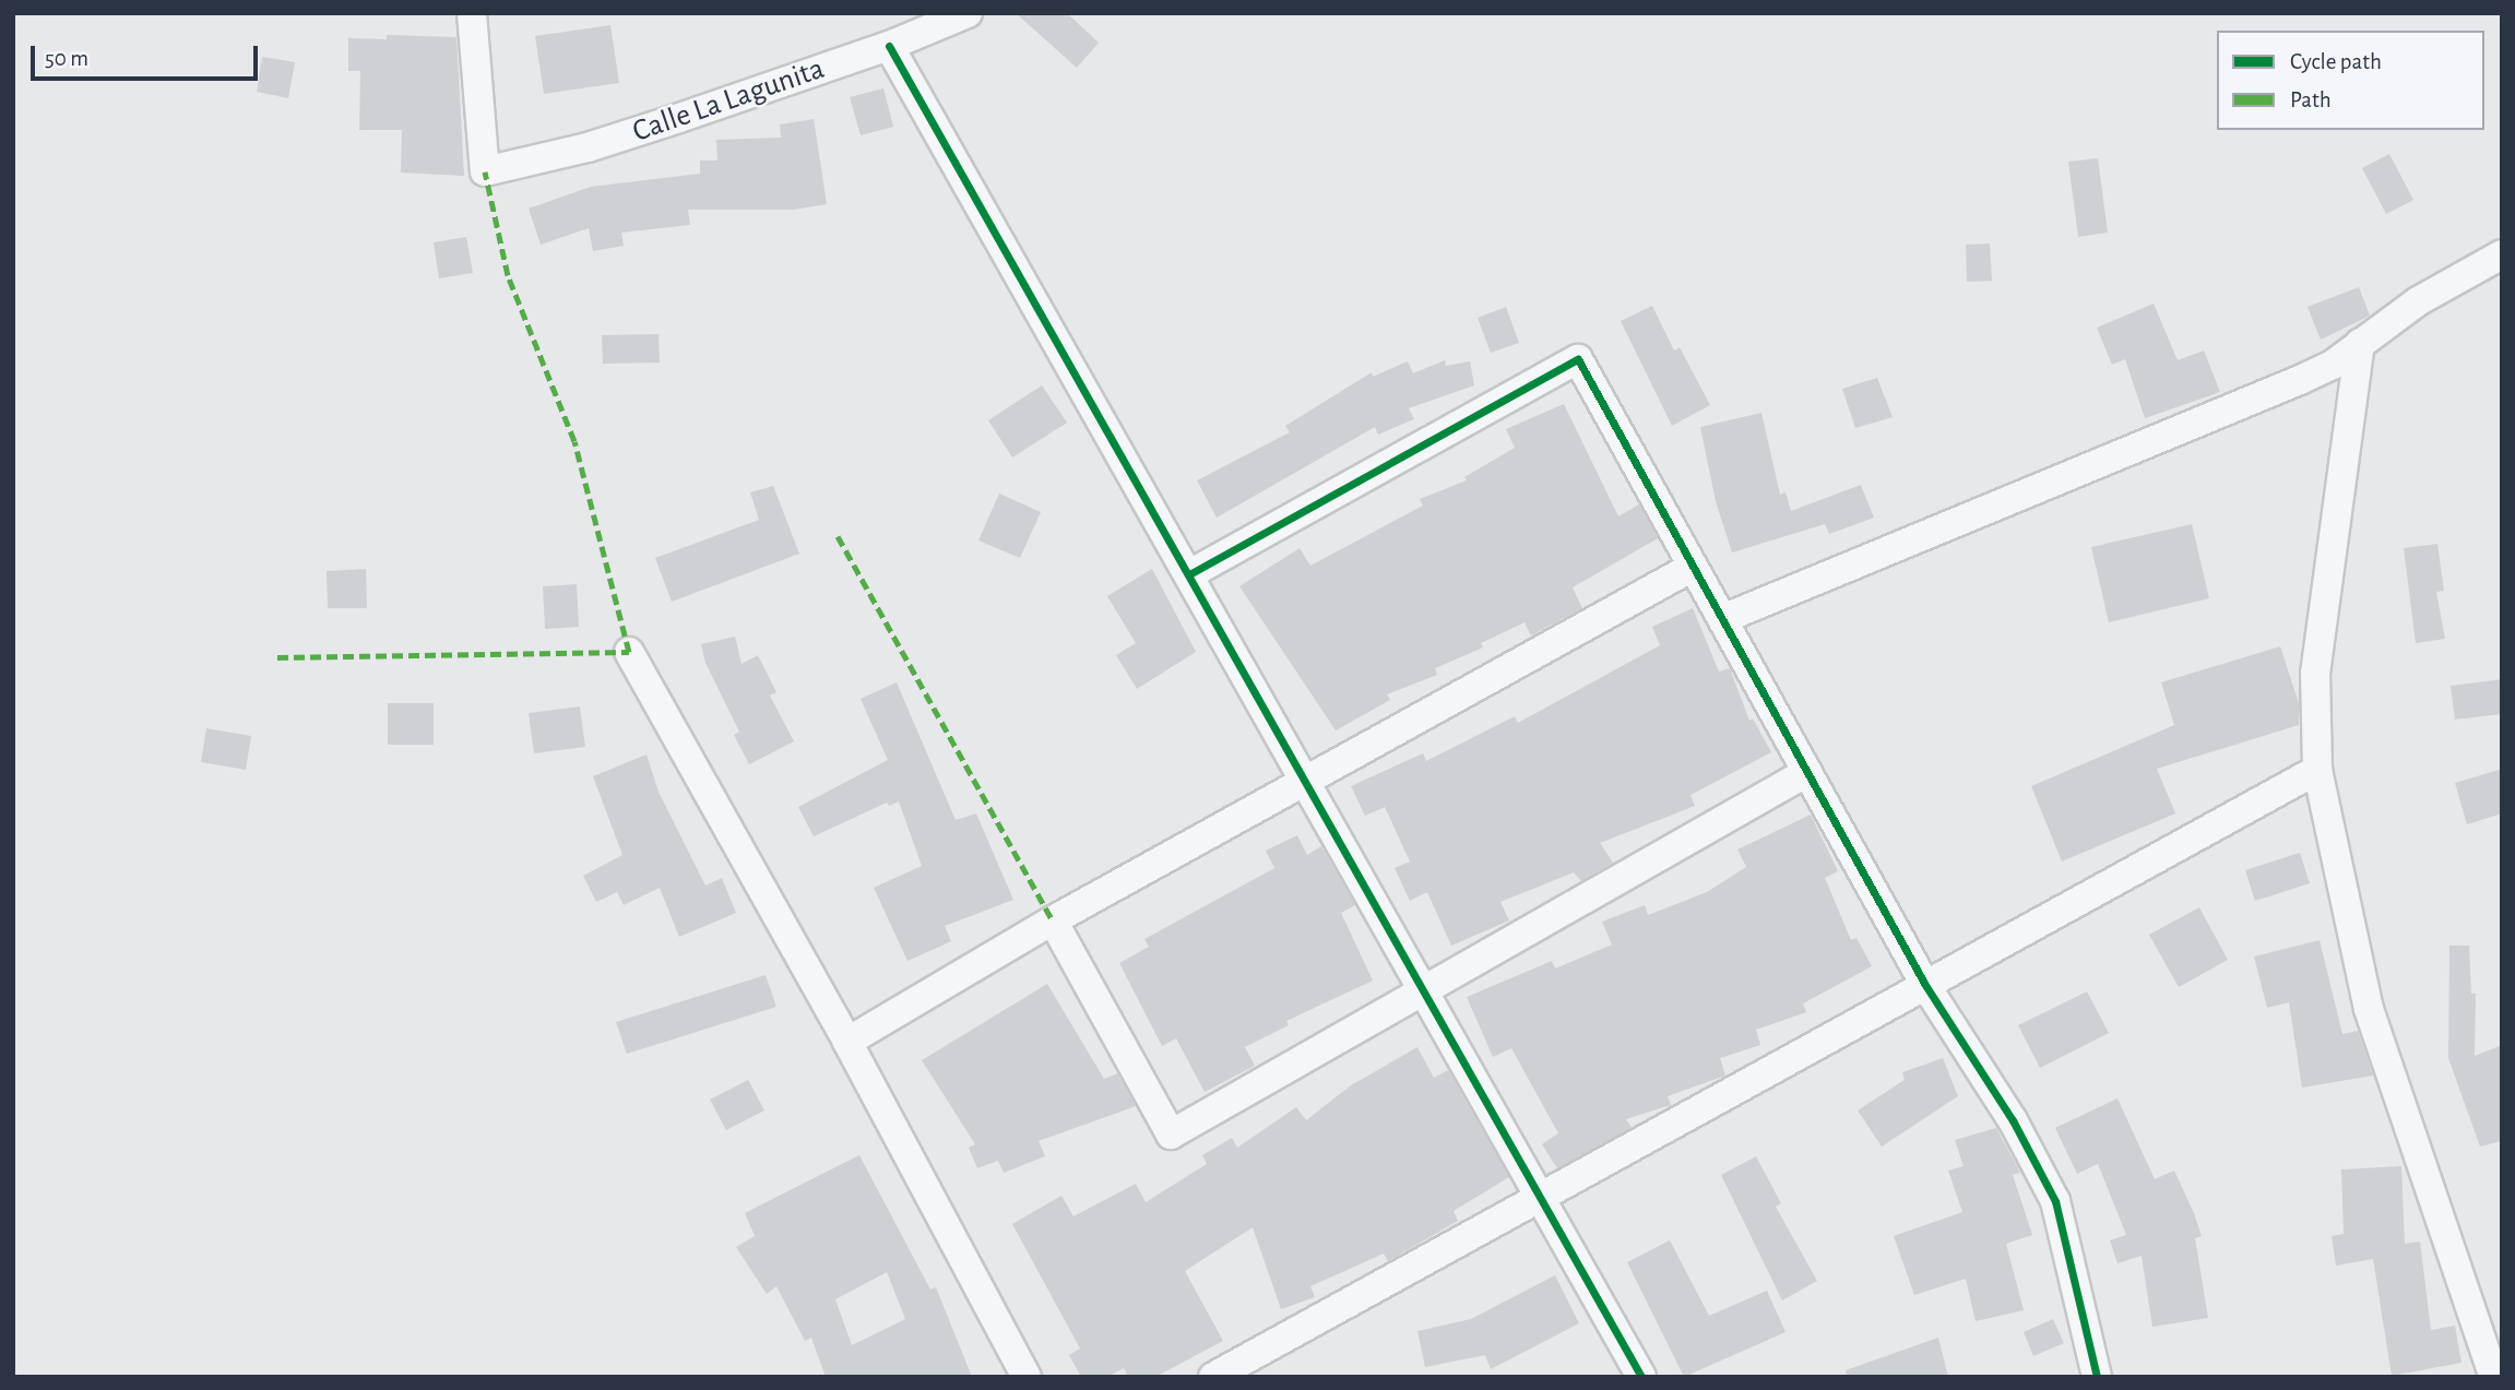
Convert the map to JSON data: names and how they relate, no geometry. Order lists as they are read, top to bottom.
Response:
{
  "streets": {
    "street": ["Calle La Lagunita"]
  },
  "legend": ["Cycle path", "Path"],
  "scale_bar": "50 m"
}
